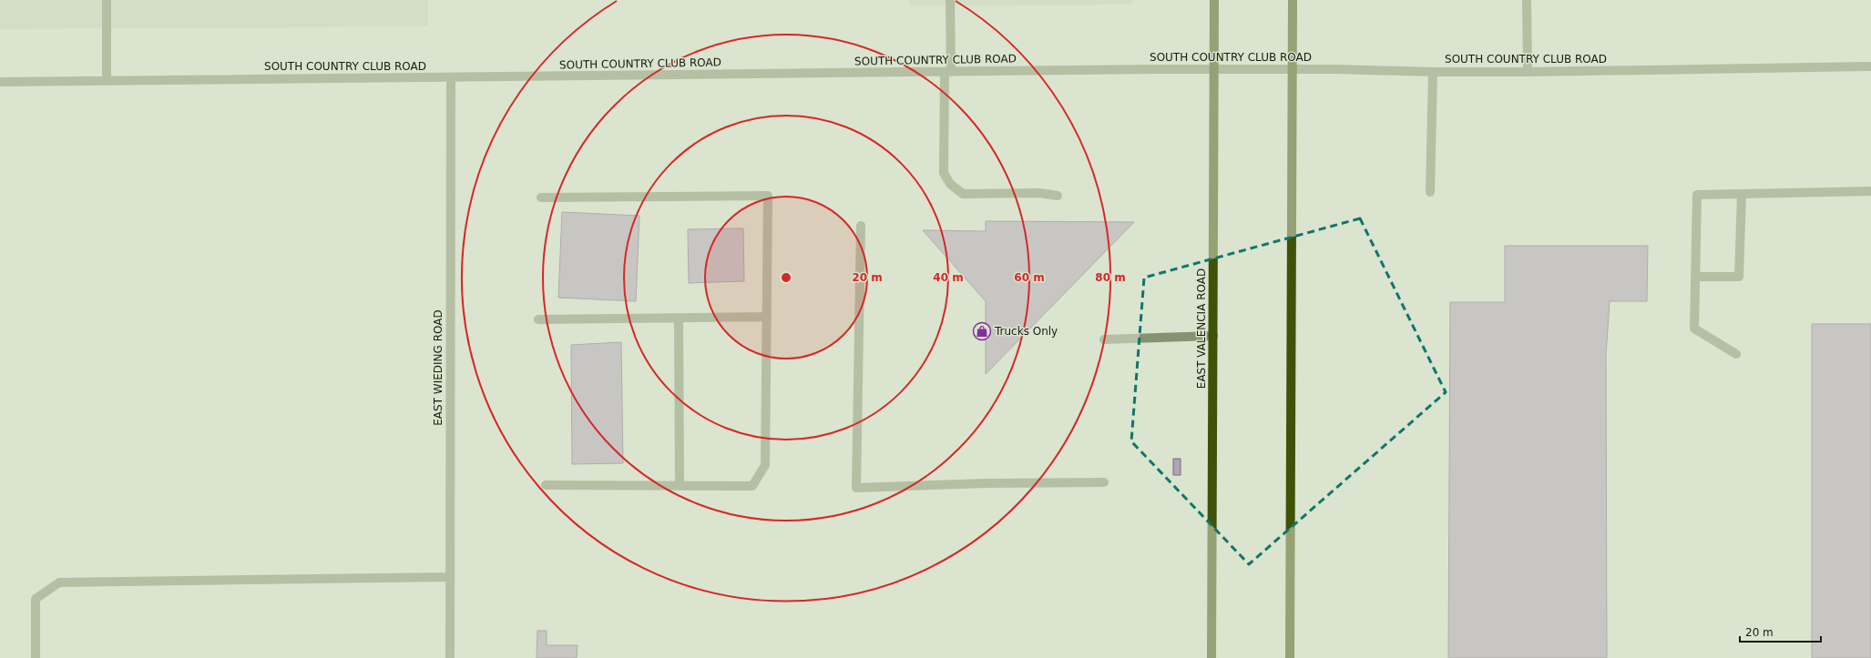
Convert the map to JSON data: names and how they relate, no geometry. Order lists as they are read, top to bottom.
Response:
{
  "streets": {
    "main road": ["EAST VALENCIA ROAD"],
    "street": ["SOUTH COUNTRY CLUB ROAD", "EAST WIEDING ROAD"]
  },
  "crossings": [
    ["SOUTH COUNTRY CLUB ROAD", "EAST VALENCIA ROAD"],
    ["SOUTH COUNTRY CLUB ROAD", "EAST WIEDING ROAD"]
  ],
  "places": {
    "shop": ["Trucks Only"]
  },
  "scale_bar": "20 m",
  "rings": [
    "20 m",
    "40 m",
    "60 m",
    "80 m"
  ]
}
